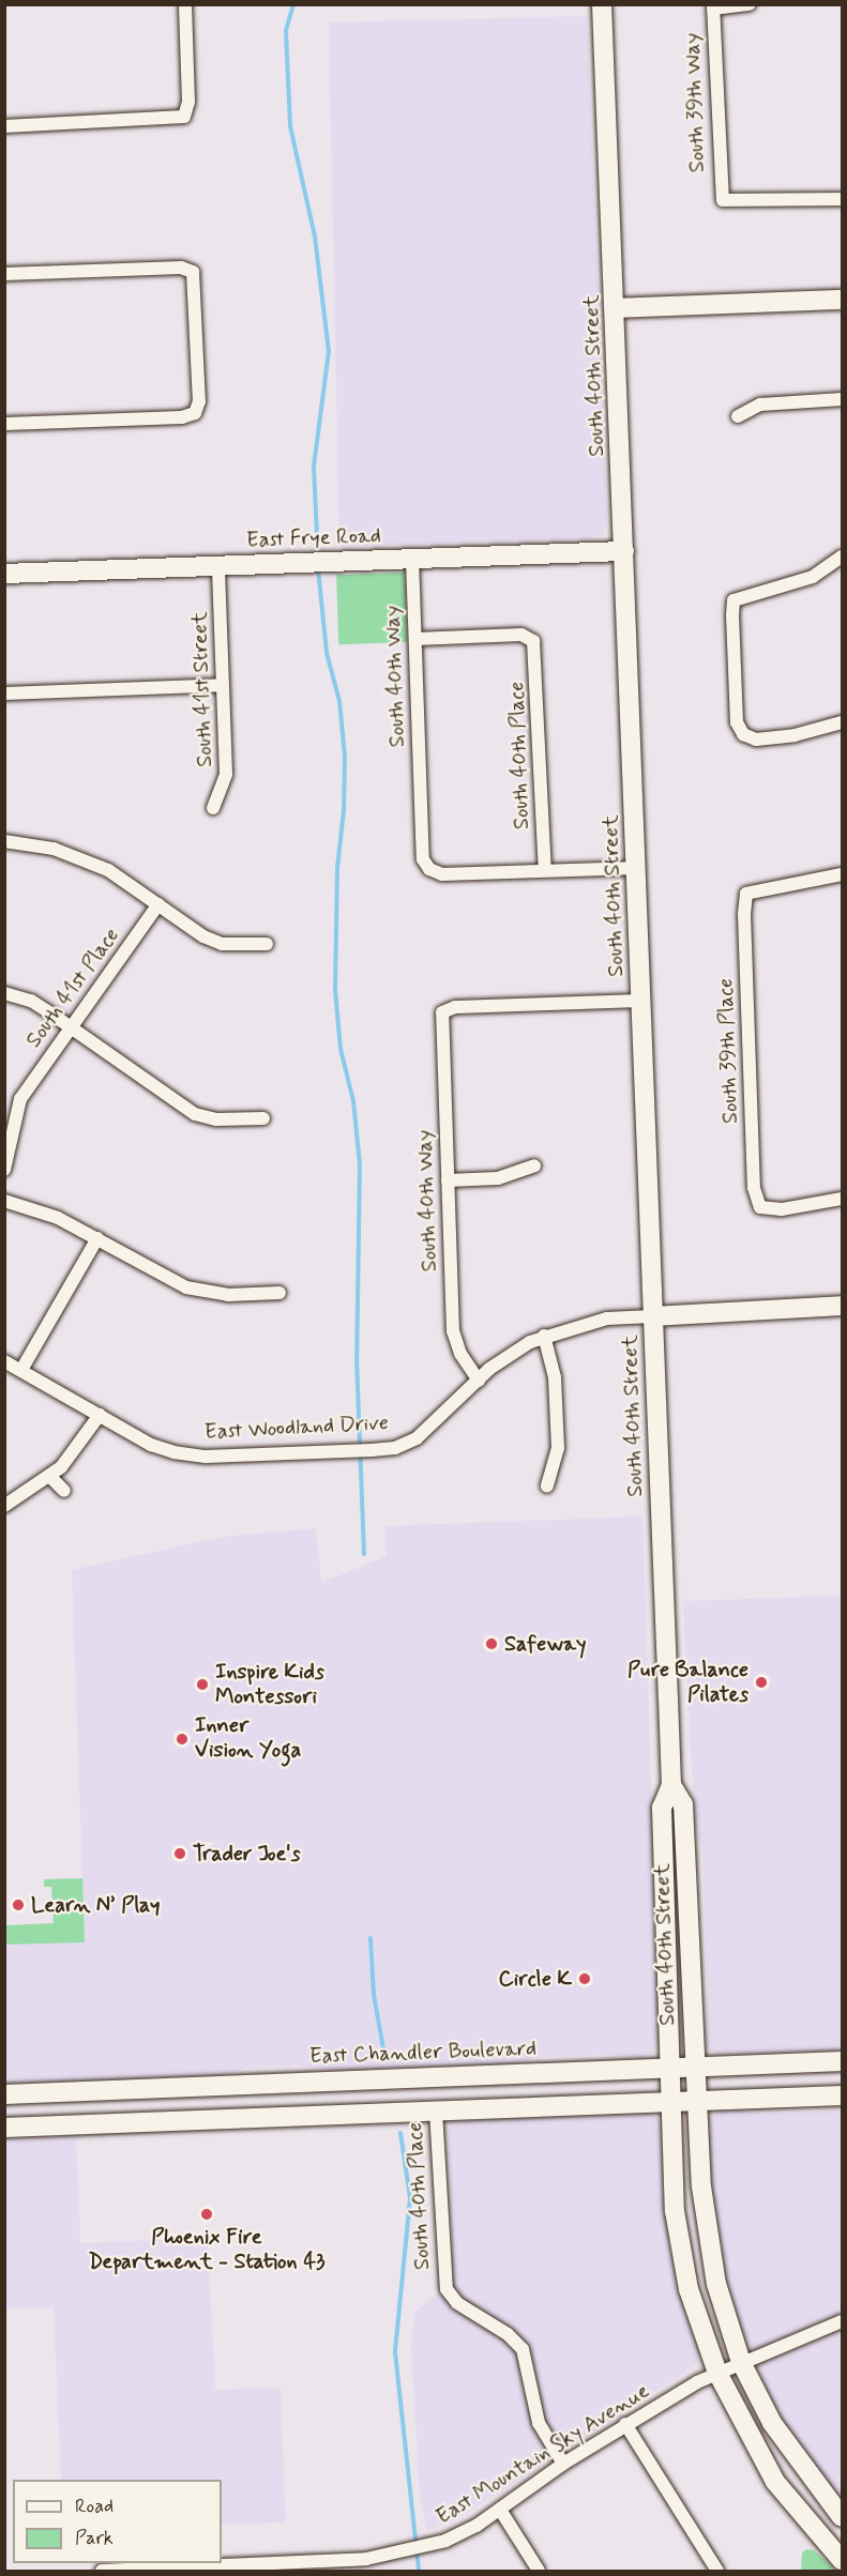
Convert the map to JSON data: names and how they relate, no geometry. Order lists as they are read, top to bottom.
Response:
{
  "streets": {
    "main road": [
      "South 40th Street",
      "East Frye Road",
      "East Woodland Drive",
      "East Chandler Boulevard"
    ],
    "street": [
      "South 39th Way",
      "South 40th Way",
      "South 41st Street",
      "South 40th Place",
      "South 41st Place",
      "South 39th Place",
      "East Mountain Sky Avenue"
    ]
  },
  "crossings": [
    ["South 40th Street", "East Frye Road"],
    ["South 40th Street", "South 40th Way"],
    ["South 40th Street", "East Woodland Drive"],
    ["South 40th Street", "East Chandler Boulevard"],
    ["South 40th Street", "East Mountain Sky Avenue"],
    ["East Frye Road", "South 40th Way"],
    ["East Frye Road", "South 41st Street"],
    ["South 40th Way", "South 40th Place"],
    ["South 40th Way", "East Woodland Drive"],
    ["South 40th Place", "East Mountain Sky Avenue"]
  ],
  "places": [
    "Safeway",
    "Pure Balance Pilates",
    "Inspire Kids Montessori",
    "Inner Vision Yoga",
    "Trader Joe's",
    "Learn N’ Play",
    "Circle K",
    "Phoenix Fire Department - Station 43"
  ],
  "legend": ["Road", "Park"]
}
